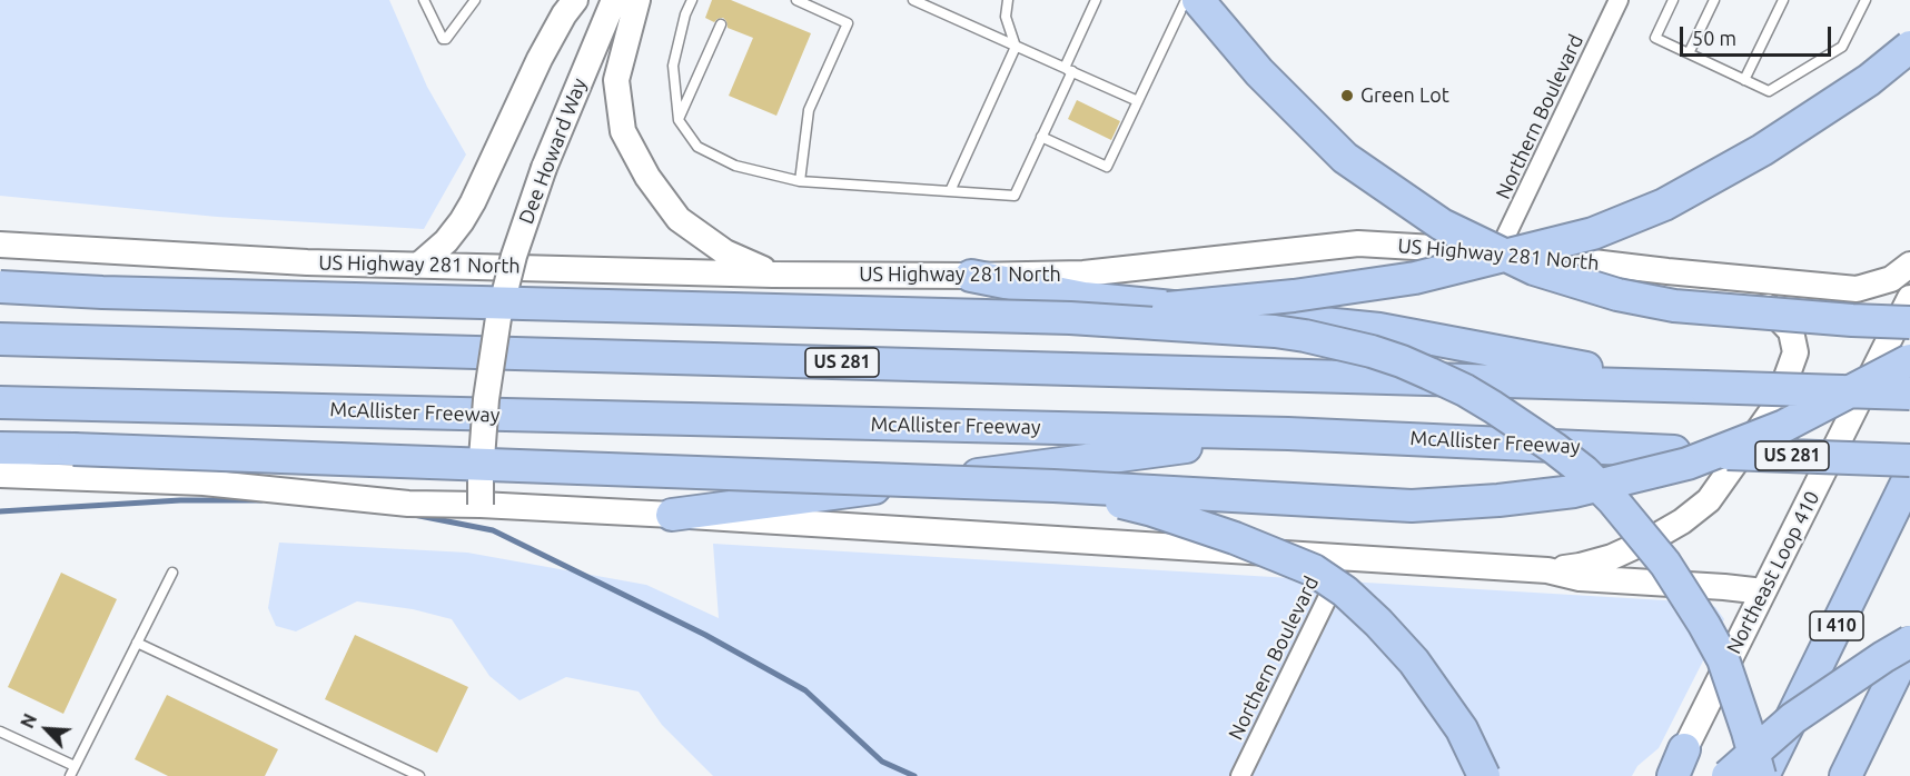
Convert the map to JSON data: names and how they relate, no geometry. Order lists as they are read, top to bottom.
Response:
{
  "streets": {
    "highway": ["US 281", "McAllister Freeway", "I 410"],
    "main road": ["Dee Howard Way", "US Highway 281 North", "Northeast Loop 410"],
    "street": ["Northern Boulevard"]
  },
  "crossings": [
    ["Northern Boulevard", "US Highway 281 North"]
  ],
  "places": ["Green Lot"],
  "scale_bar": "50 m",
  "north": "top left"
}
